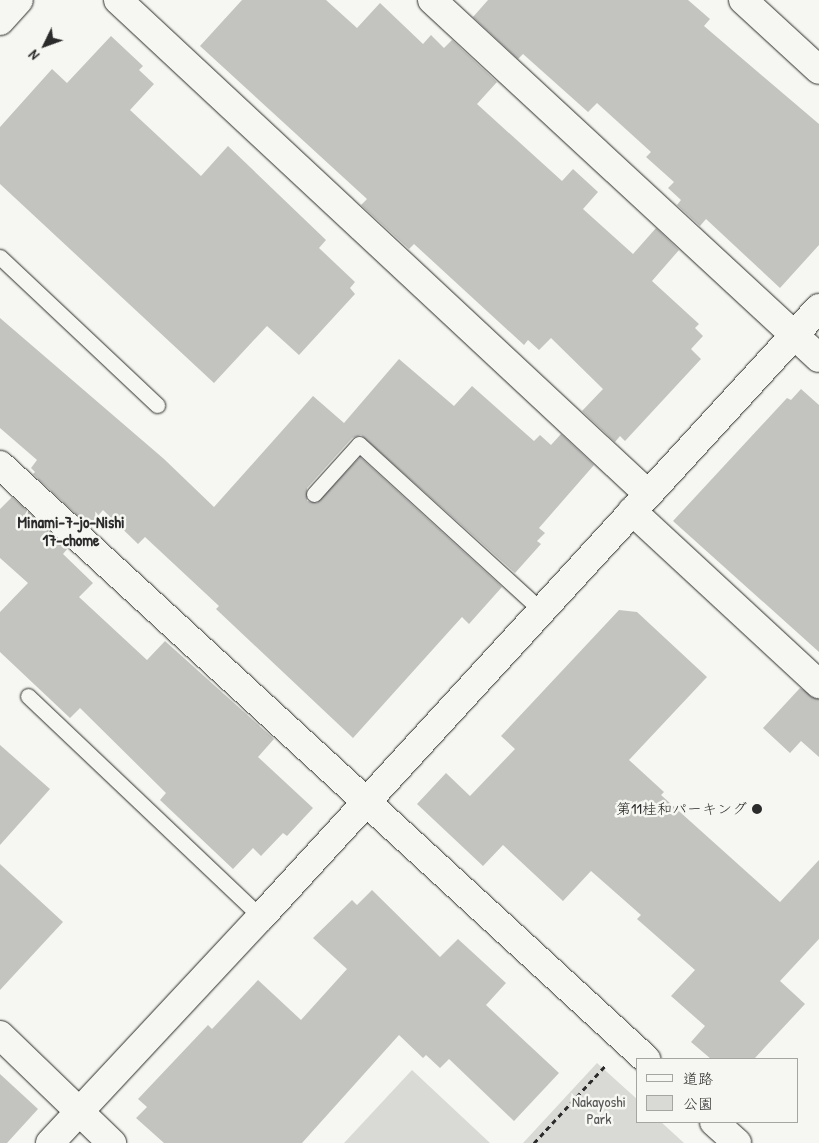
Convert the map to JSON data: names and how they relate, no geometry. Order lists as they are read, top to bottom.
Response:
{
  "districts": ["Minami-7-jo-Nishi 17-chome"],
  "parks": ["Nakayoshi Park"],
  "places": ["第11桂和パーキング"],
  "legend": ["道路", "公園"],
  "north": "bottom left"
}
